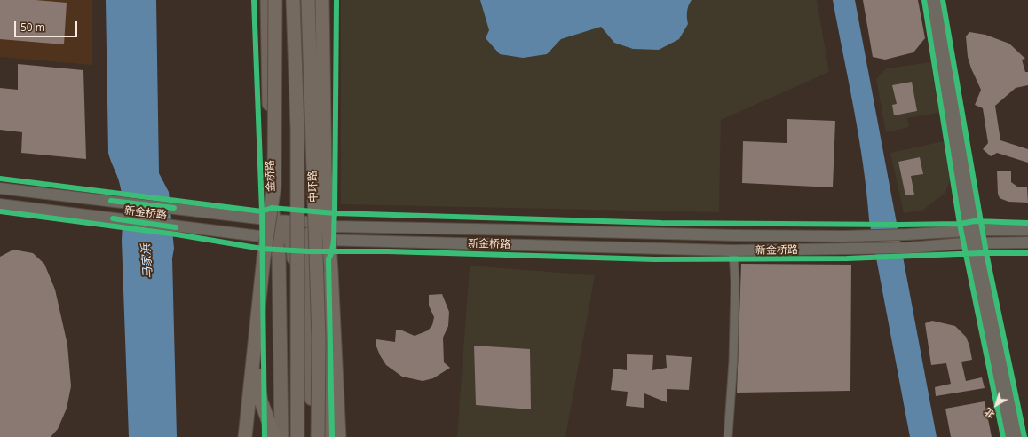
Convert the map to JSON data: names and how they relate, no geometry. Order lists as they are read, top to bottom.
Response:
{
  "streets": {
    "highway": ["中环路"],
    "main road": ["金桥路"],
    "street": ["新金桥路"]
  },
  "crossings": [
    ["金桥路", "新金桥路"]
  ],
  "water": ["马家浜"],
  "scale_bar": "50 m",
  "north": "bottom left"
}
